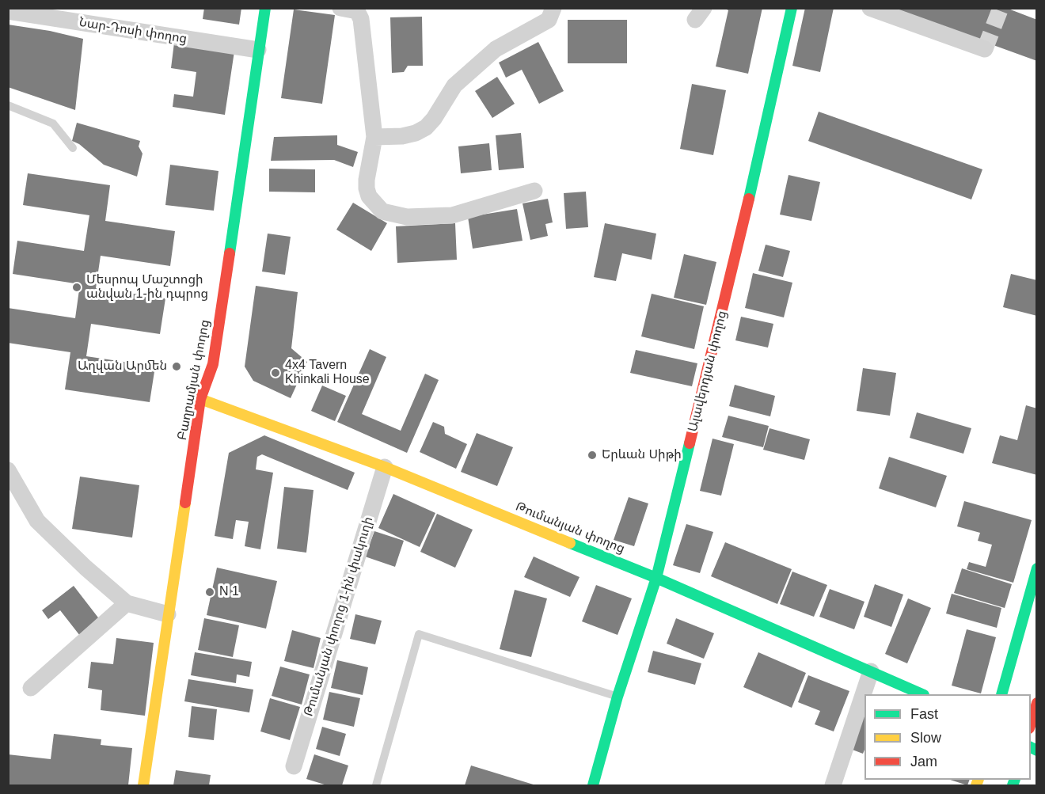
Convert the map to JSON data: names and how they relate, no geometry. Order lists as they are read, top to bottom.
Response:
{
  "streets": {
    "main road": ["Ալավերդյան փողոց", "Բաղրամյան փողոց", "Թումանյան փողոց"],
    "street": ["Նար-Դոսի փողոց", "Թումանյան փողոց 1-ին փակուղի"]
  },
  "crossings": [
    ["Նար-Դոսի փողոց", "Բաղրամյան փողոց"],
    ["Ալավերդյան փողոց", "Թումանյան փողոց"],
    ["Բաղրամյան փողոց", "Թումանյան փողոց"],
    ["Թումանյան փողոց", "Թումանյան փողոց 1-ին փակուղի"]
  ],
  "places": [
    "Մեսրոպ Մաշտոցի անվան 1-ին դպրոց",
    "Աղվան Արմեն",
    "4x4 Tavern Khinkali House",
    "Երևան Սիթի",
    "N 1"
  ],
  "legend": ["Fast", "Slow", "Jam"]
}
